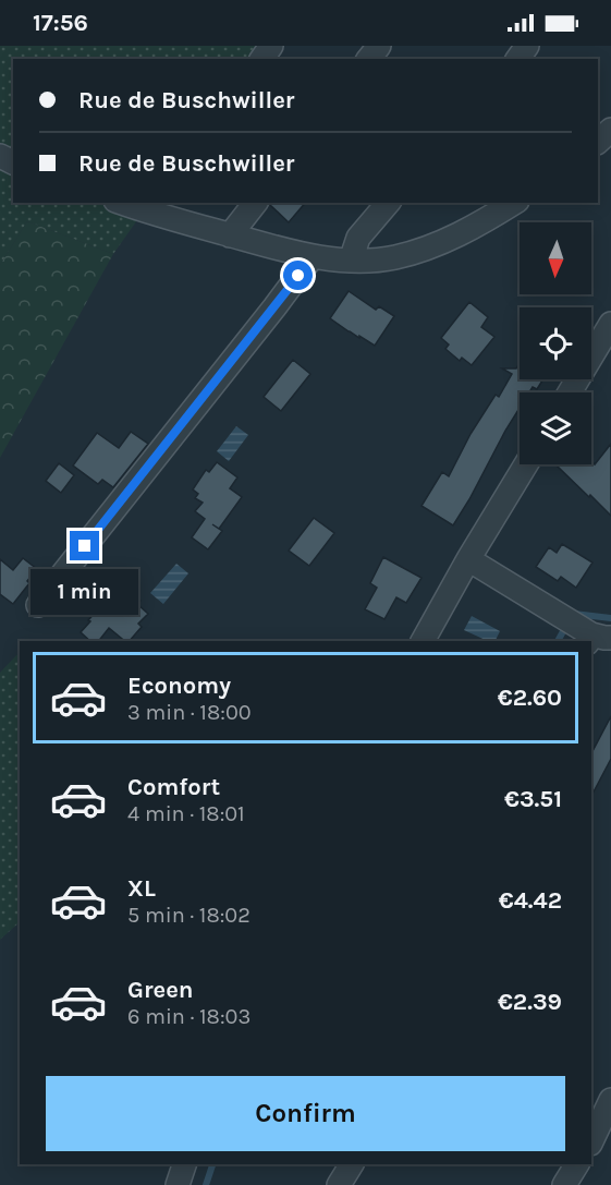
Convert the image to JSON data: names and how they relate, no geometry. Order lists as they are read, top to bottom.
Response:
{
  "north": "bottom",
  "page": {
    "status": "17:56",
    "banner": ["Rue de Buschwiller", "Rue de Buschwiller"],
    "bubble": "1 min",
    "list": [
      {
        "name": "Economy",
        "note": "3 min · 18:00",
        "value": "€2.60"
      },
      {
        "name": "Comfort",
        "note": "4 min · 18:01",
        "value": "€3.51"
      },
      {
        "name": "XL",
        "note": "5 min · 18:02",
        "value": "€4.42"
      },
      {
        "name": "Green",
        "note": "6 min · 18:03",
        "value": "€2.39"
      }
    ],
    "buttons": "Confirm"
  }
}
